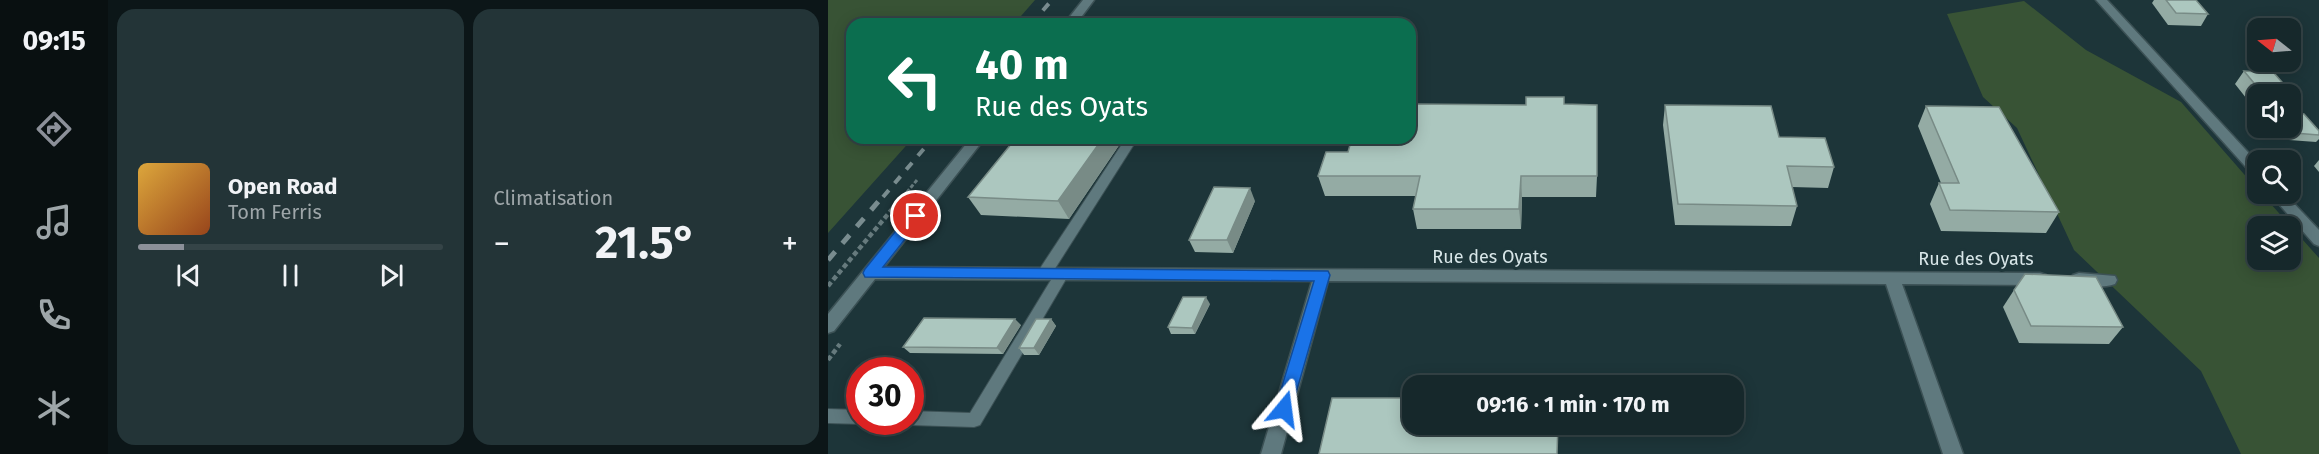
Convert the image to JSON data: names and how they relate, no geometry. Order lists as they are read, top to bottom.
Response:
{
  "streets": {
    "street": ["Rue des Oyats"]
  },
  "north": "left",
  "page": {
    "tabs": "09:15",
    "tile": "Climatisation",
    "turn": ["40 m", "Rue des Oyats"],
    "song": ["Open Road", "Tom Ferris"],
    "heat": ["−", "21.5°", "+"],
    "limit": "30",
    "trip": "09:16 · 1 min · 170 m"
  }
}
